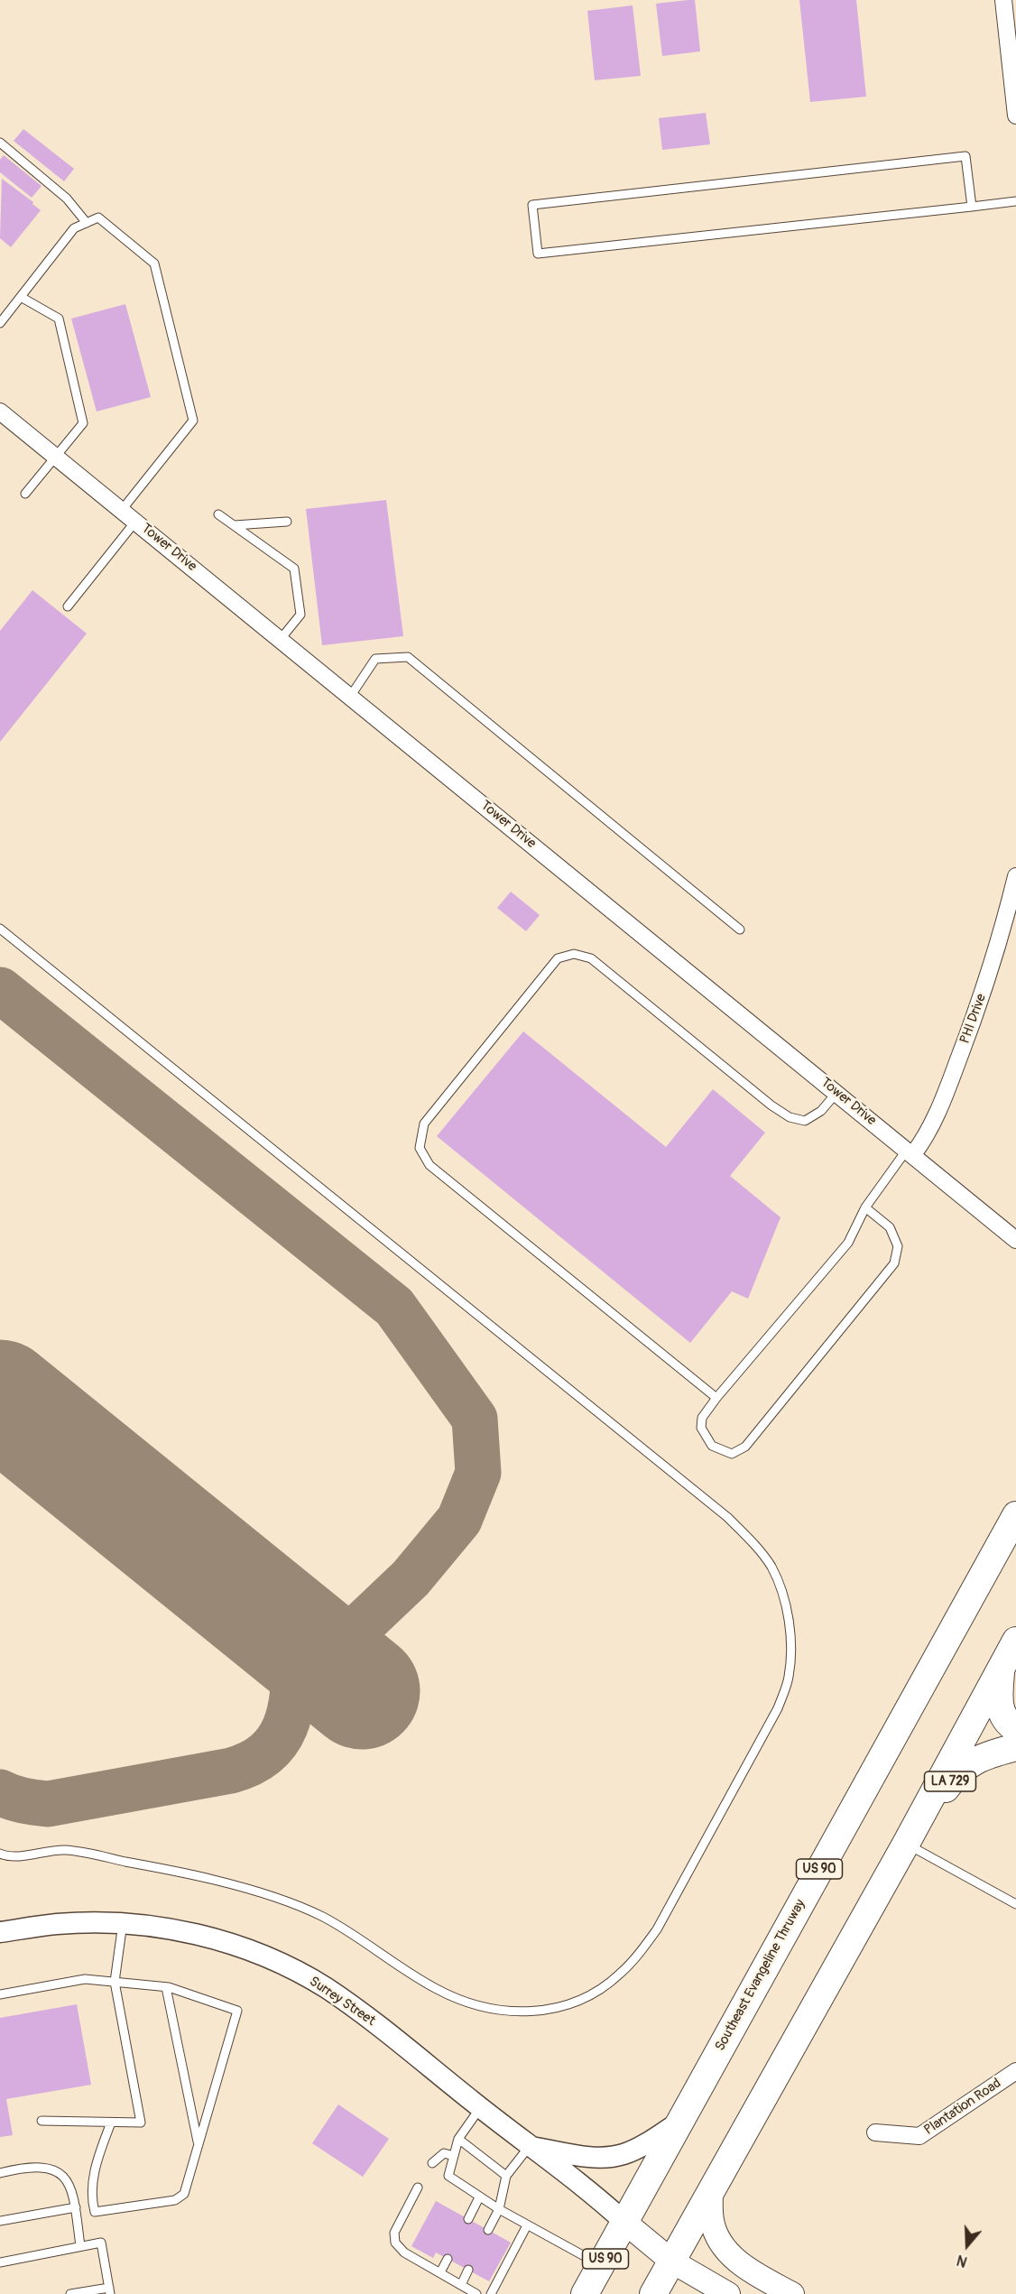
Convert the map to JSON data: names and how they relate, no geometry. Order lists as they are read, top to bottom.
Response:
{
  "streets": {
    "highway": ["LA 729", "US 90", "Southeast Evangeline Thruway"],
    "street": [
      "Tower Drive",
      "PHI Drive",
      "Surrey Street",
      "Plantation Road"
    ]
  },
  "crossings": [
    ["Tower Drive", "PHI Drive"],
    ["Southeast Evangeline Thruway", "Surrey Street"]
  ],
  "north": "bottom"
}
